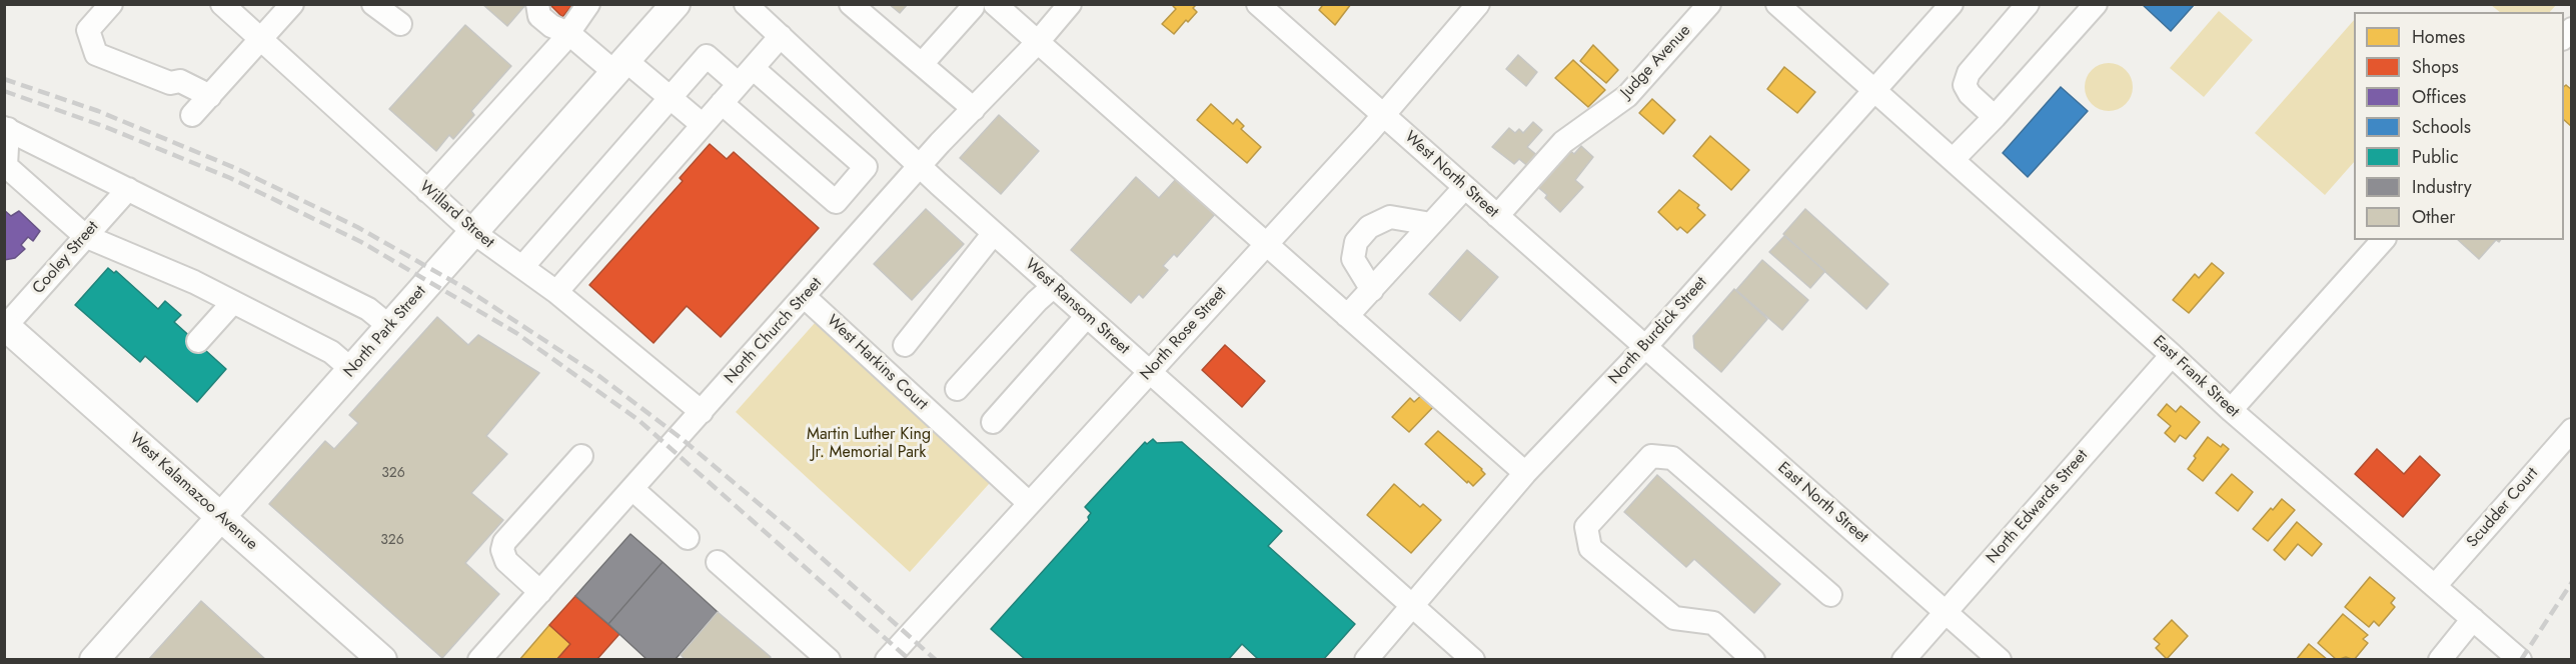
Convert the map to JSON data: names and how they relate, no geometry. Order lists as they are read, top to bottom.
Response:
{
  "streets": {
    "main road": ["North Park Street", "West Kalamazoo Avenue"],
    "street": [
      "Judge Avenue",
      "West North Street",
      "Willard Street",
      "Cooley Street",
      "West Ransom Street",
      "North Church Street",
      "North Burdick Street",
      "North Rose Street",
      "West Harkins Court",
      "East Frank Street",
      "East North Street",
      "North Edwards Street",
      "Scudder Court"
    ]
  },
  "crossings": [
    ["Judge Avenue", "West North Street"],
    ["West North Street", "North Burdick Street"],
    ["West North Street", "North Rose Street"],
    ["West North Street", "East North Street"],
    ["Willard Street", "North Church Street"],
    ["Willard Street", "North Park Street"],
    ["Cooley Street", "West Kalamazoo Avenue"],
    ["West Ransom Street", "North Church Street"],
    ["West Ransom Street", "North Burdick Street"],
    ["West Ransom Street", "North Rose Street"],
    ["North Church Street", "West Harkins Court"],
    ["North Burdick Street", "East Frank Street"],
    ["North Burdick Street", "East North Street"],
    ["North Park Street", "West Kalamazoo Avenue"],
    ["North Rose Street", "West Harkins Court"],
    ["East Frank Street", "North Edwards Street"],
    ["East Frank Street", "Scudder Court"],
    ["East North Street", "North Edwards Street"]
  ],
  "parks": ["Martin Luther King Jr. Memorial Park"],
  "house_numbers": ["326", "326"],
  "legend": [
    "Homes",
    "Shops",
    "Offices",
    "Schools",
    "Public",
    "Industry",
    "Other"
  ]
}
